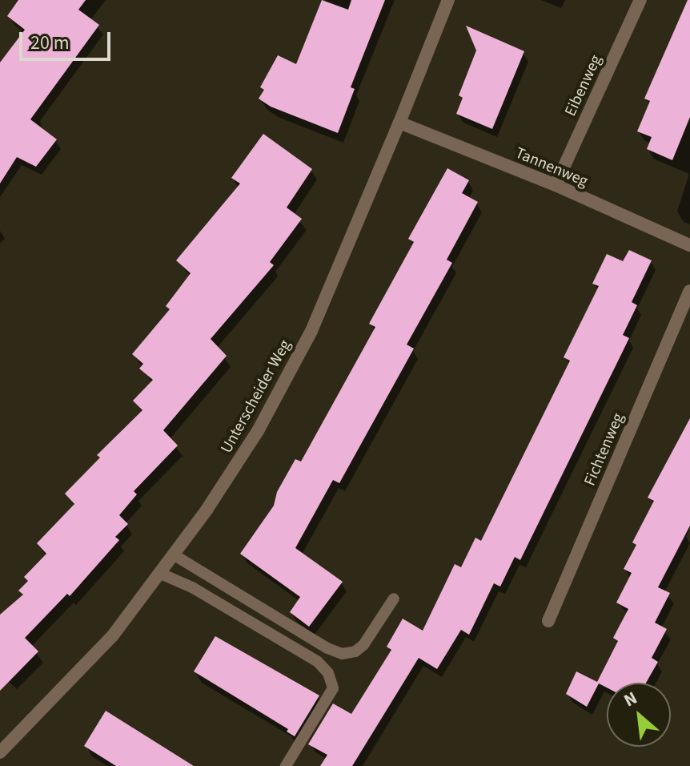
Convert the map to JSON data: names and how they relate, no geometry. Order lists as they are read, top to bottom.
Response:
{
  "streets": {
    "street": [
      "Eibenweg",
      "Tannenweg",
      "Unterscheider Weg",
      "Fichtenweg"
    ]
  },
  "crossings": [
    ["Eibenweg", "Tannenweg"],
    ["Tannenweg", "Unterscheider Weg"]
  ],
  "scale_bar": "20 m",
  "north": "top left"
}
